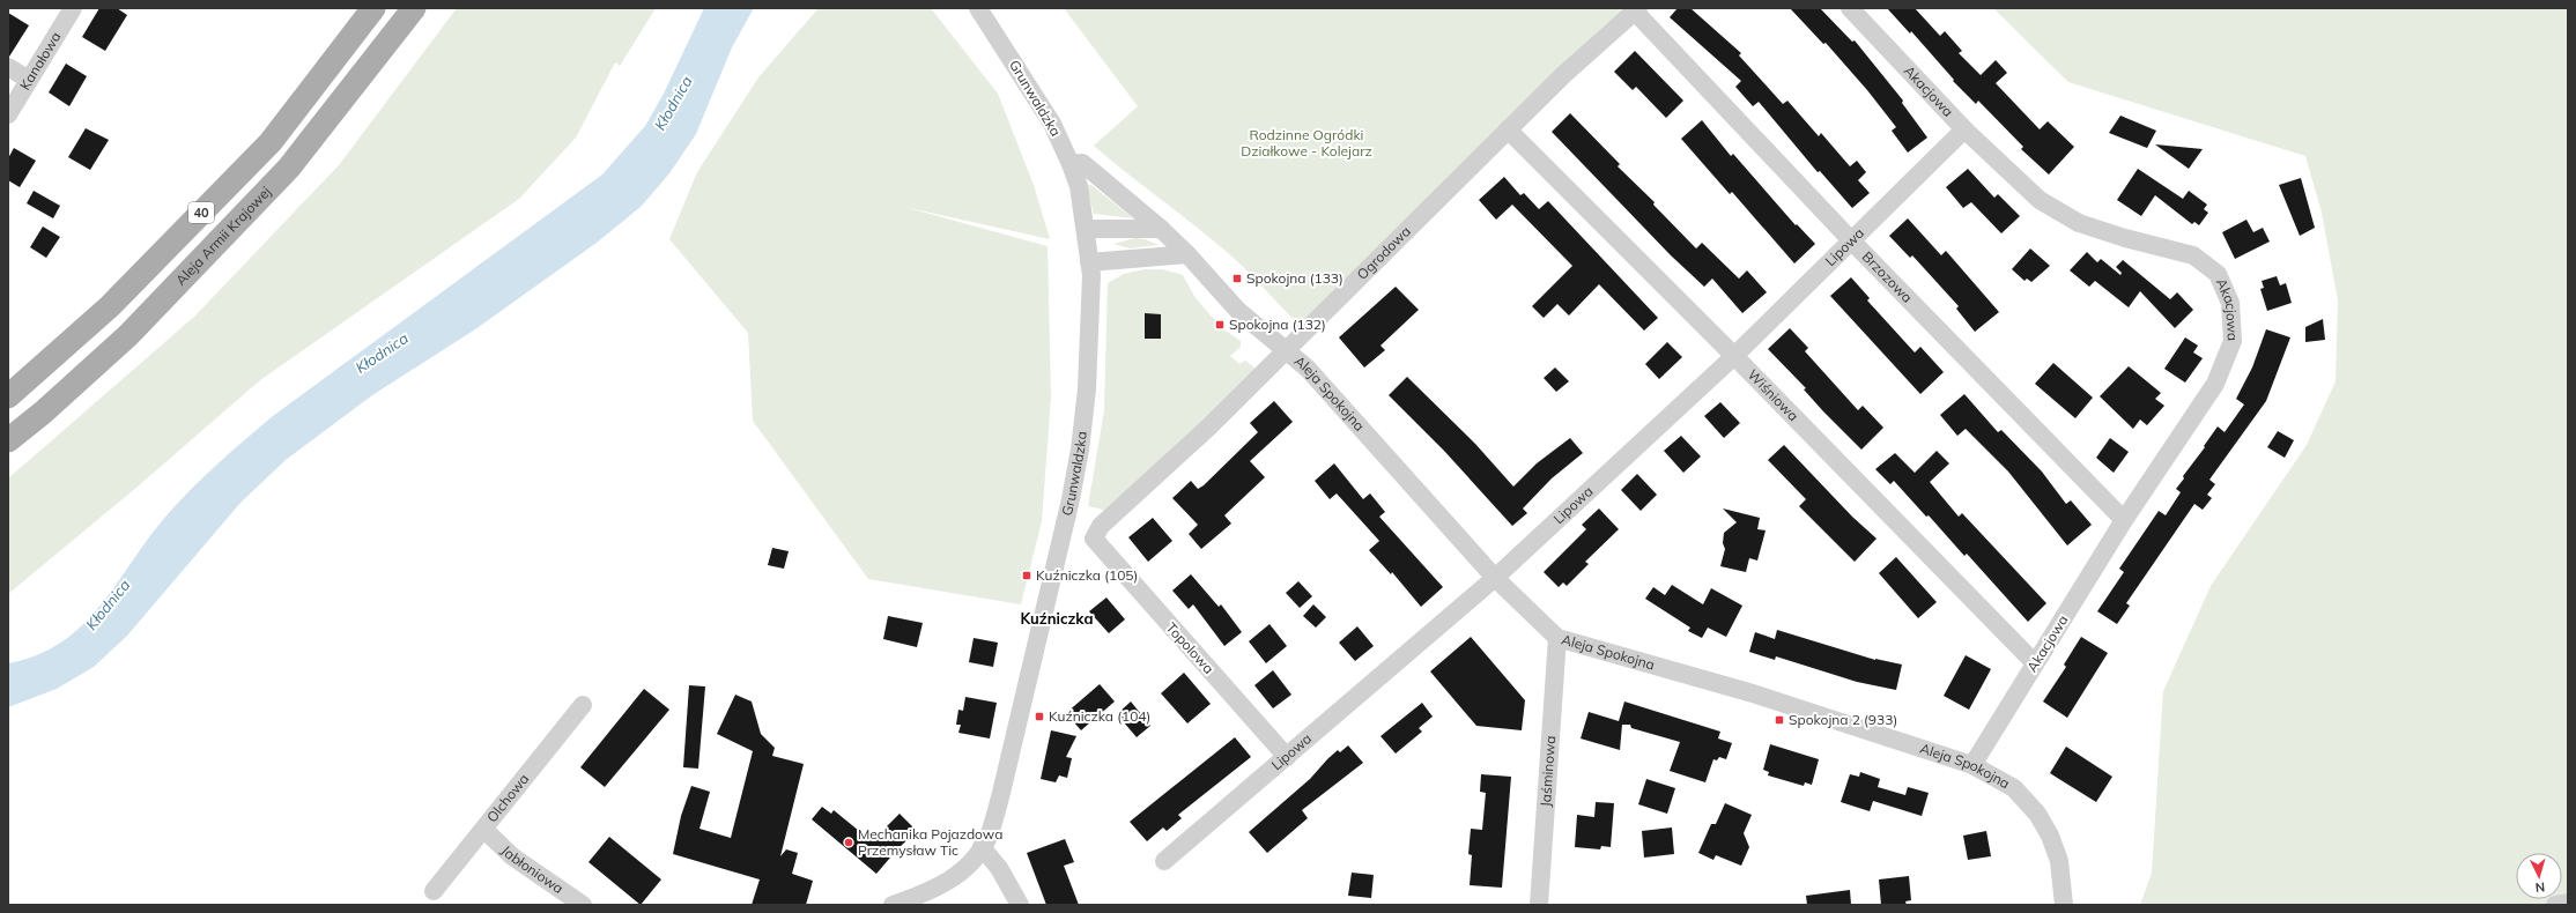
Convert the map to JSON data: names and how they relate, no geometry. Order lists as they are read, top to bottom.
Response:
{
  "streets": {
    "main road": ["40", "Aleja Armii Krajowej"],
    "street": [
      "Kanałowa",
      "Akacjowa",
      "Grunwaldzka",
      "Lipowa",
      "Ogrodowa",
      "Brzozowa",
      "Aleja Spokojna",
      "Wiśniowa",
      "Topolowa",
      "Jaśminowa",
      "Olchowa",
      "Jabłoniowa"
    ]
  },
  "crossings": [
    ["Akacjowa", "Lipowa"],
    ["Akacjowa", "Brzozowa"],
    ["Akacjowa", "Aleja Spokojna"],
    ["Akacjowa", "Wiśniowa"],
    ["Grunwaldzka", "Aleja Spokojna"],
    ["Lipowa", "Brzozowa"],
    ["Lipowa", "Aleja Spokojna"],
    ["Lipowa", "Wiśniowa"],
    ["Lipowa", "Topolowa"],
    ["Ogrodowa", "Brzozowa"],
    ["Ogrodowa", "Aleja Spokojna"],
    ["Ogrodowa", "Wiśniowa"],
    ["Ogrodowa", "Topolowa"],
    ["Aleja Spokojna", "Jaśminowa"],
    ["Olchowa", "Jabłoniowa"]
  ],
  "districts": ["Kuźniczka"],
  "water": ["Kłodnica"],
  "parks": ["Rodzinne Ogródki Działkowe - Kolejarz"],
  "places": {
    "transit": [
      "Spokojna (133)",
      "Spokojna (132)",
      "Kuźniczka (105)",
      "Kuźniczka (104)",
      "Spokojna 2 (933)"
    ],
    "other": ["Mechanika Pojazdowa Przemysław Tic"]
  },
  "north": "bottom"
}
